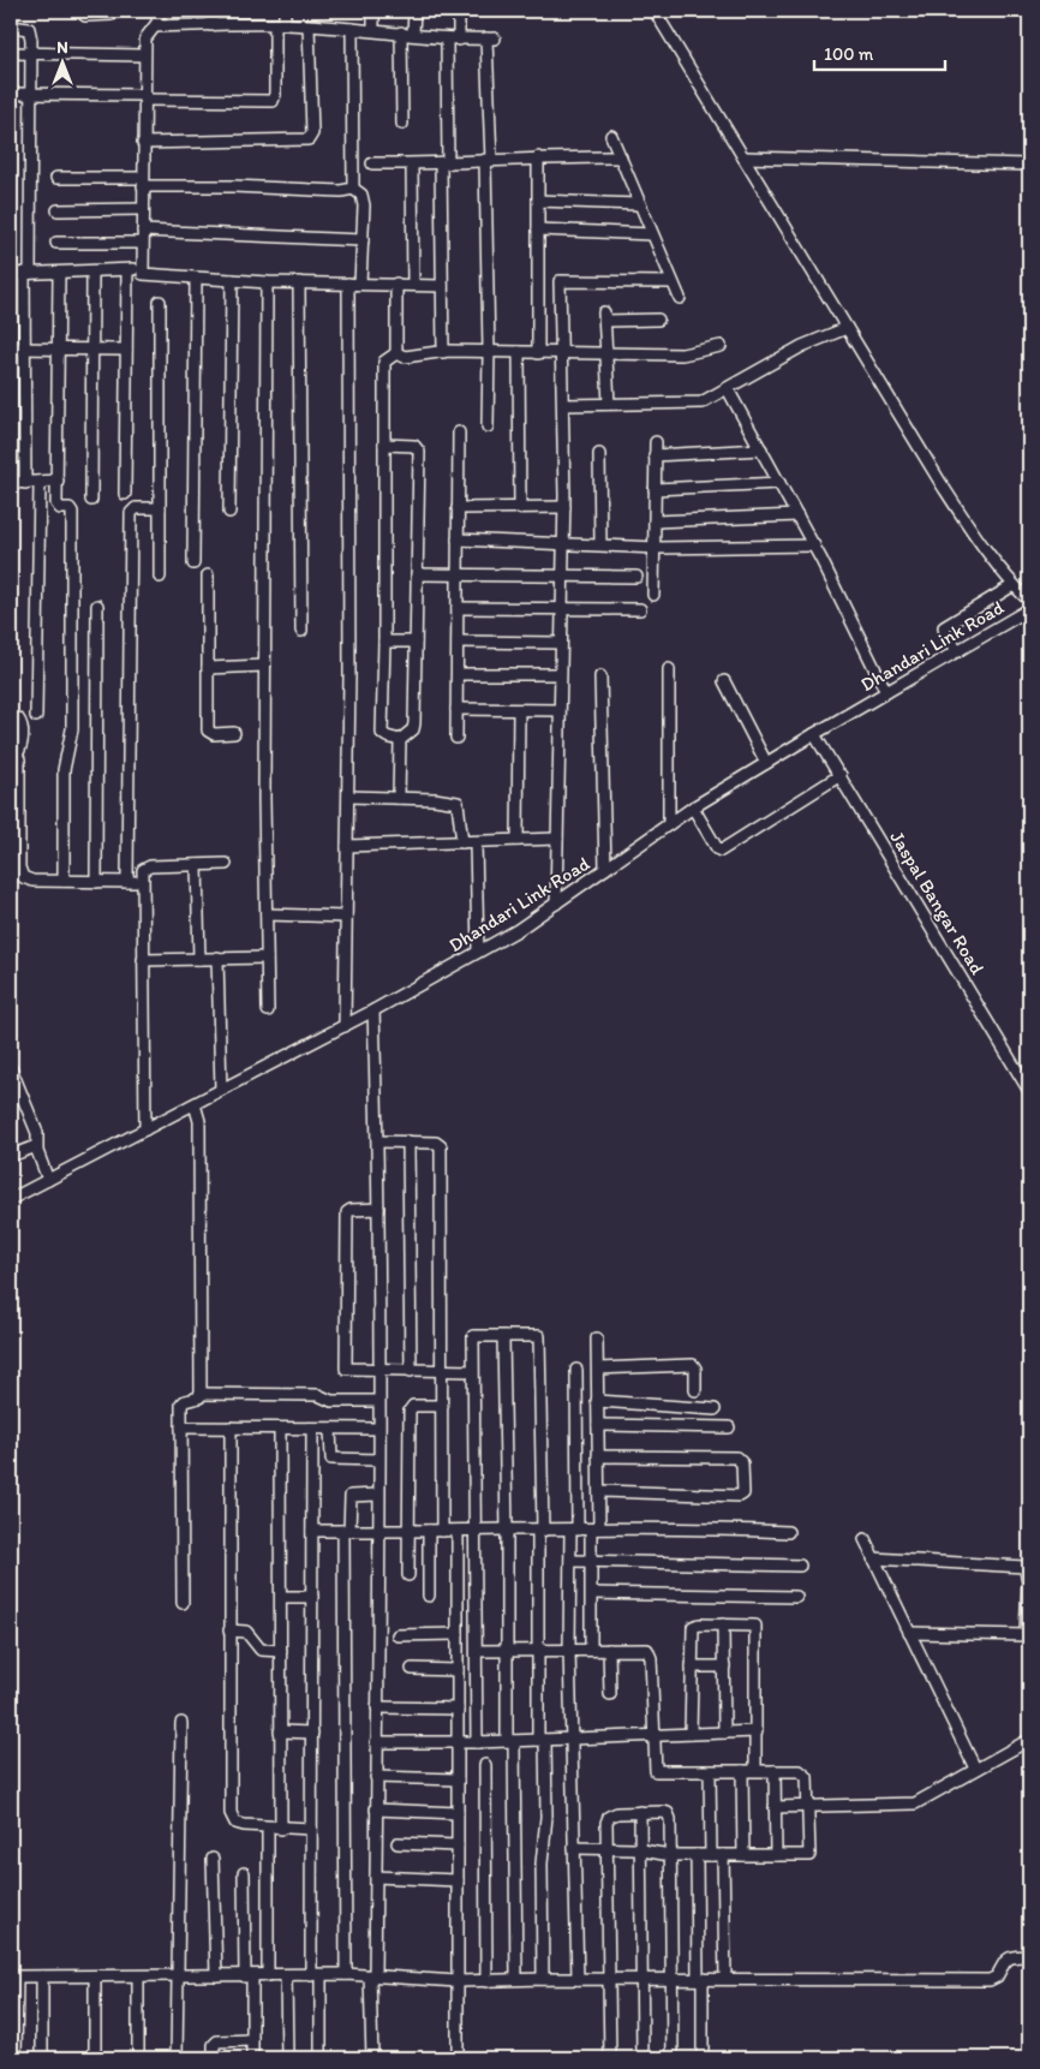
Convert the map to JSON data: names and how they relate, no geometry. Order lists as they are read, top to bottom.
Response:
{
  "streets": {
    "street": ["Dhandari Link Road", "Jaspal Bangar Road"]
  },
  "crossings": [
    ["Dhandari Link Road", "Jaspal Bangar Road"]
  ],
  "scale_bar": "100 m",
  "north": "top"
}
